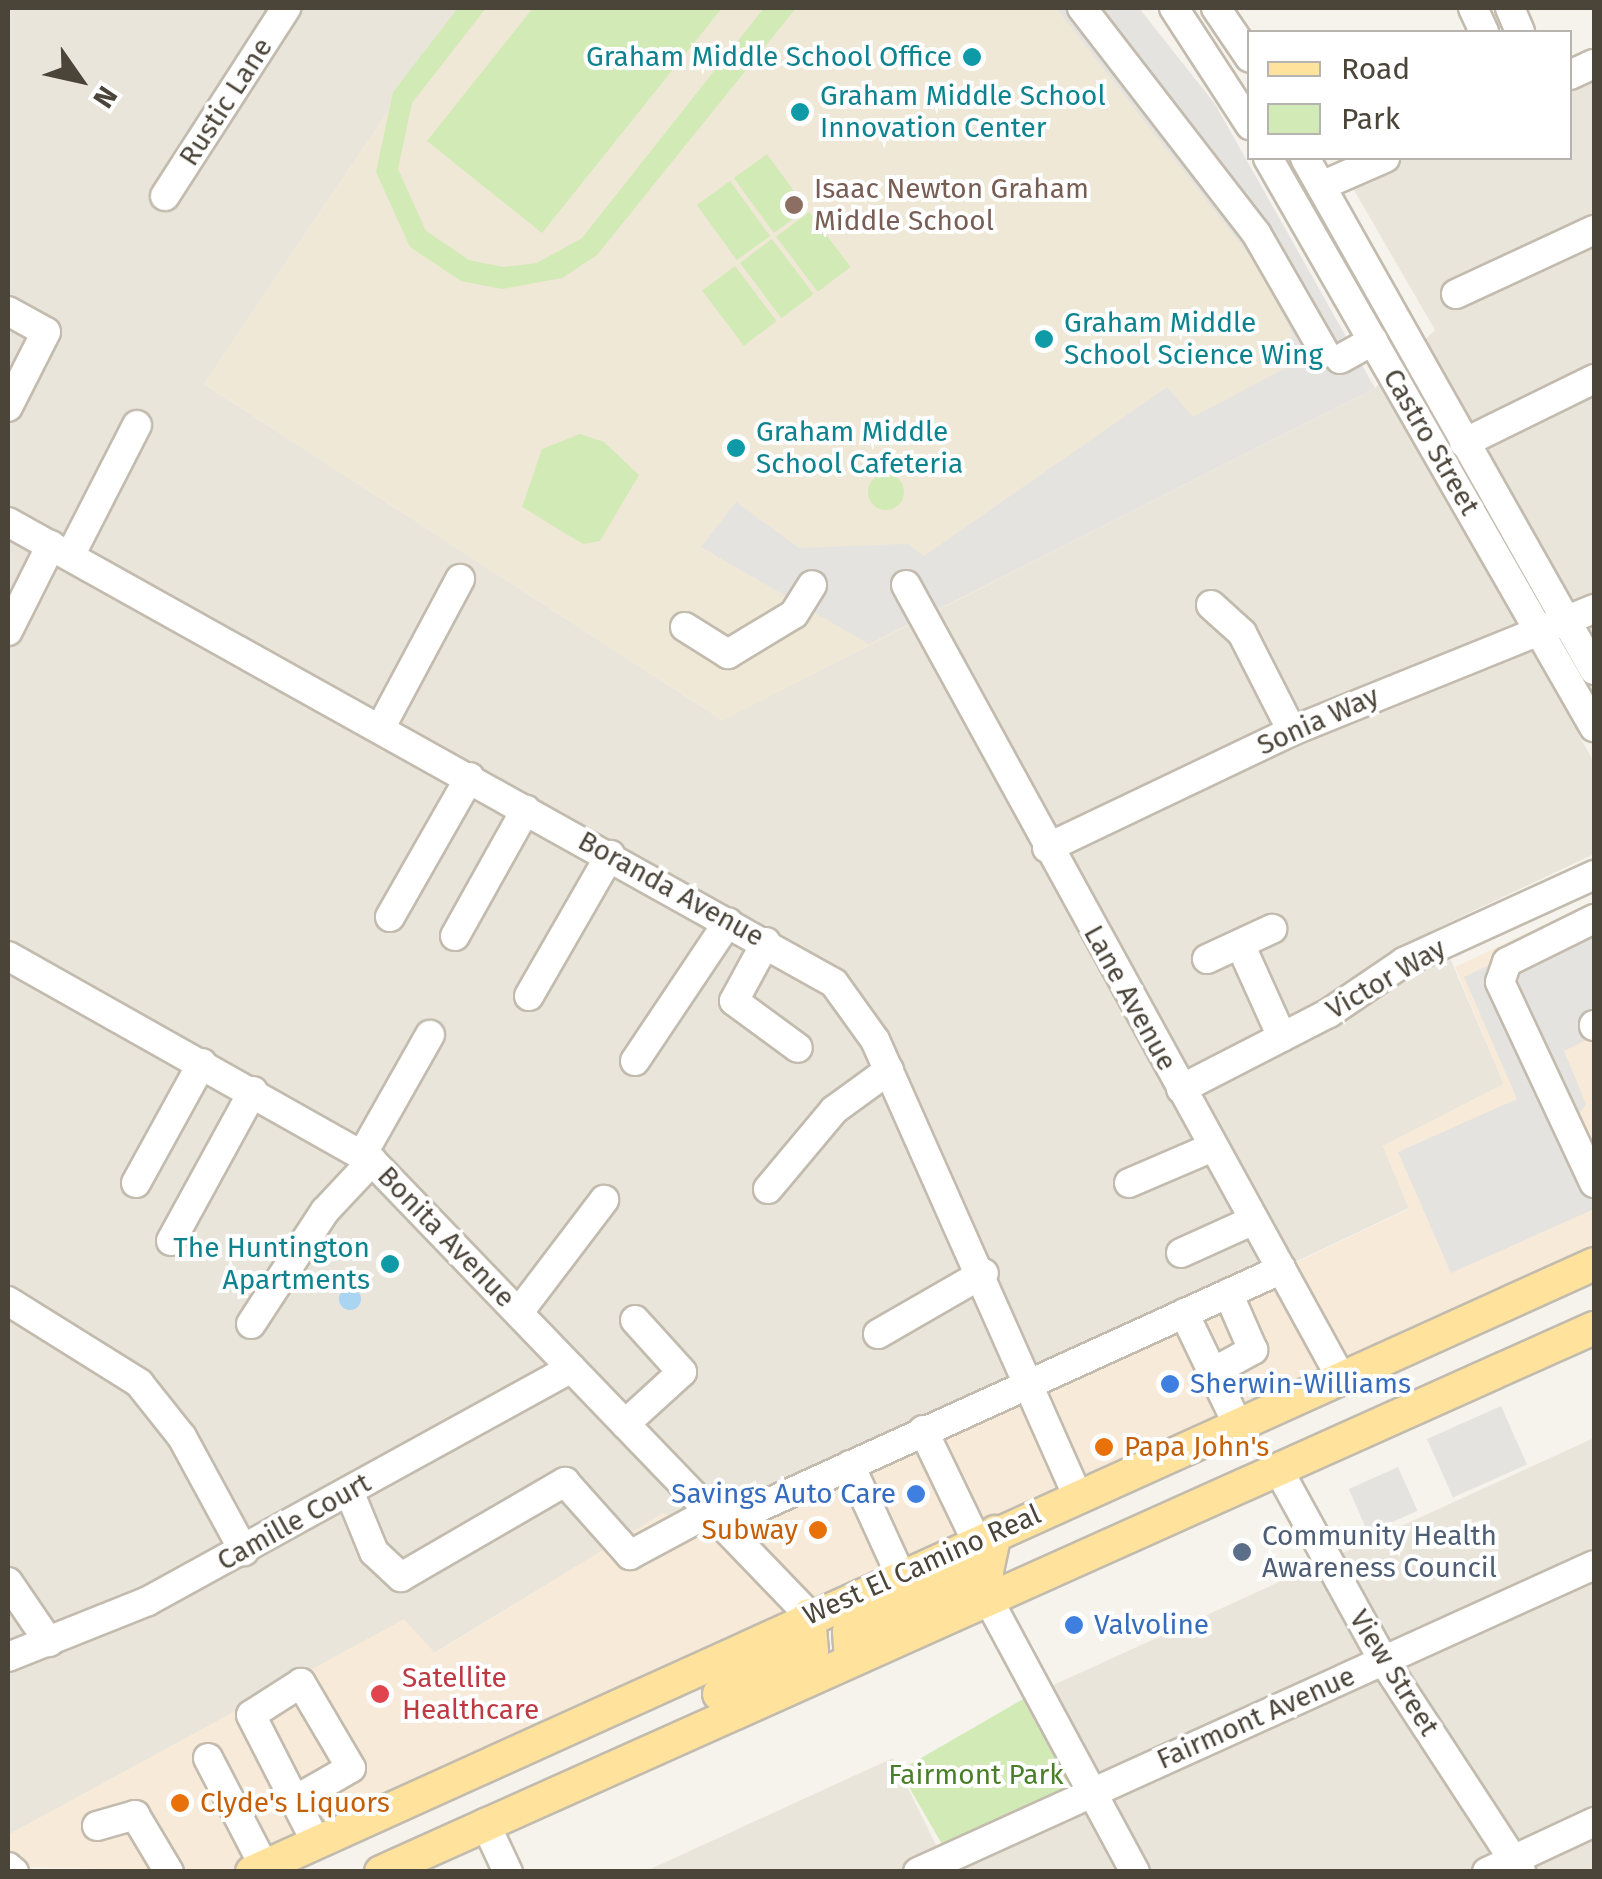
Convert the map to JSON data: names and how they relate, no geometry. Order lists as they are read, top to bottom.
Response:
{
  "streets": {
    "main road": ["West El Camino Real"],
    "street": [
      "Rustic Lane",
      "Castro Street",
      "Sonia Way",
      "Boranda Avenue",
      "Victor Way",
      "Lane Avenue",
      "Bonita Avenue",
      "Camille Court",
      "View Street",
      "Fairmont Avenue"
    ]
  },
  "crossings": [
    ["Castro Street", "Sonia Way"],
    ["Sonia Way", "Lane Avenue"],
    ["Boranda Avenue", "West El Camino Real"],
    ["Victor Way", "Lane Avenue"],
    ["Lane Avenue", "West El Camino Real"],
    ["Bonita Avenue", "Camille Court"],
    ["Bonita Avenue", "West El Camino Real"],
    ["West El Camino Real", "View Street"],
    ["View Street", "Fairmont Avenue"]
  ],
  "parks": ["Fairmont Park"],
  "places": [
    "Graham Middle School Office",
    "Graham Middle School Innovation Center",
    "Isaac Newton Graham Middle School",
    "Graham Middle School Science Wing",
    "Graham Middle School Cafeteria",
    "The Huntington Apartments",
    "Sherwin-Williams",
    "Papa John's",
    "Savings Auto Care",
    "Subway",
    "Community Health Awareness Council",
    "Valvoline",
    "Satellite Healthcare",
    "Clyde's Liquors"
  ],
  "legend": ["Road", "Park"],
  "north": "bottom right"
}
